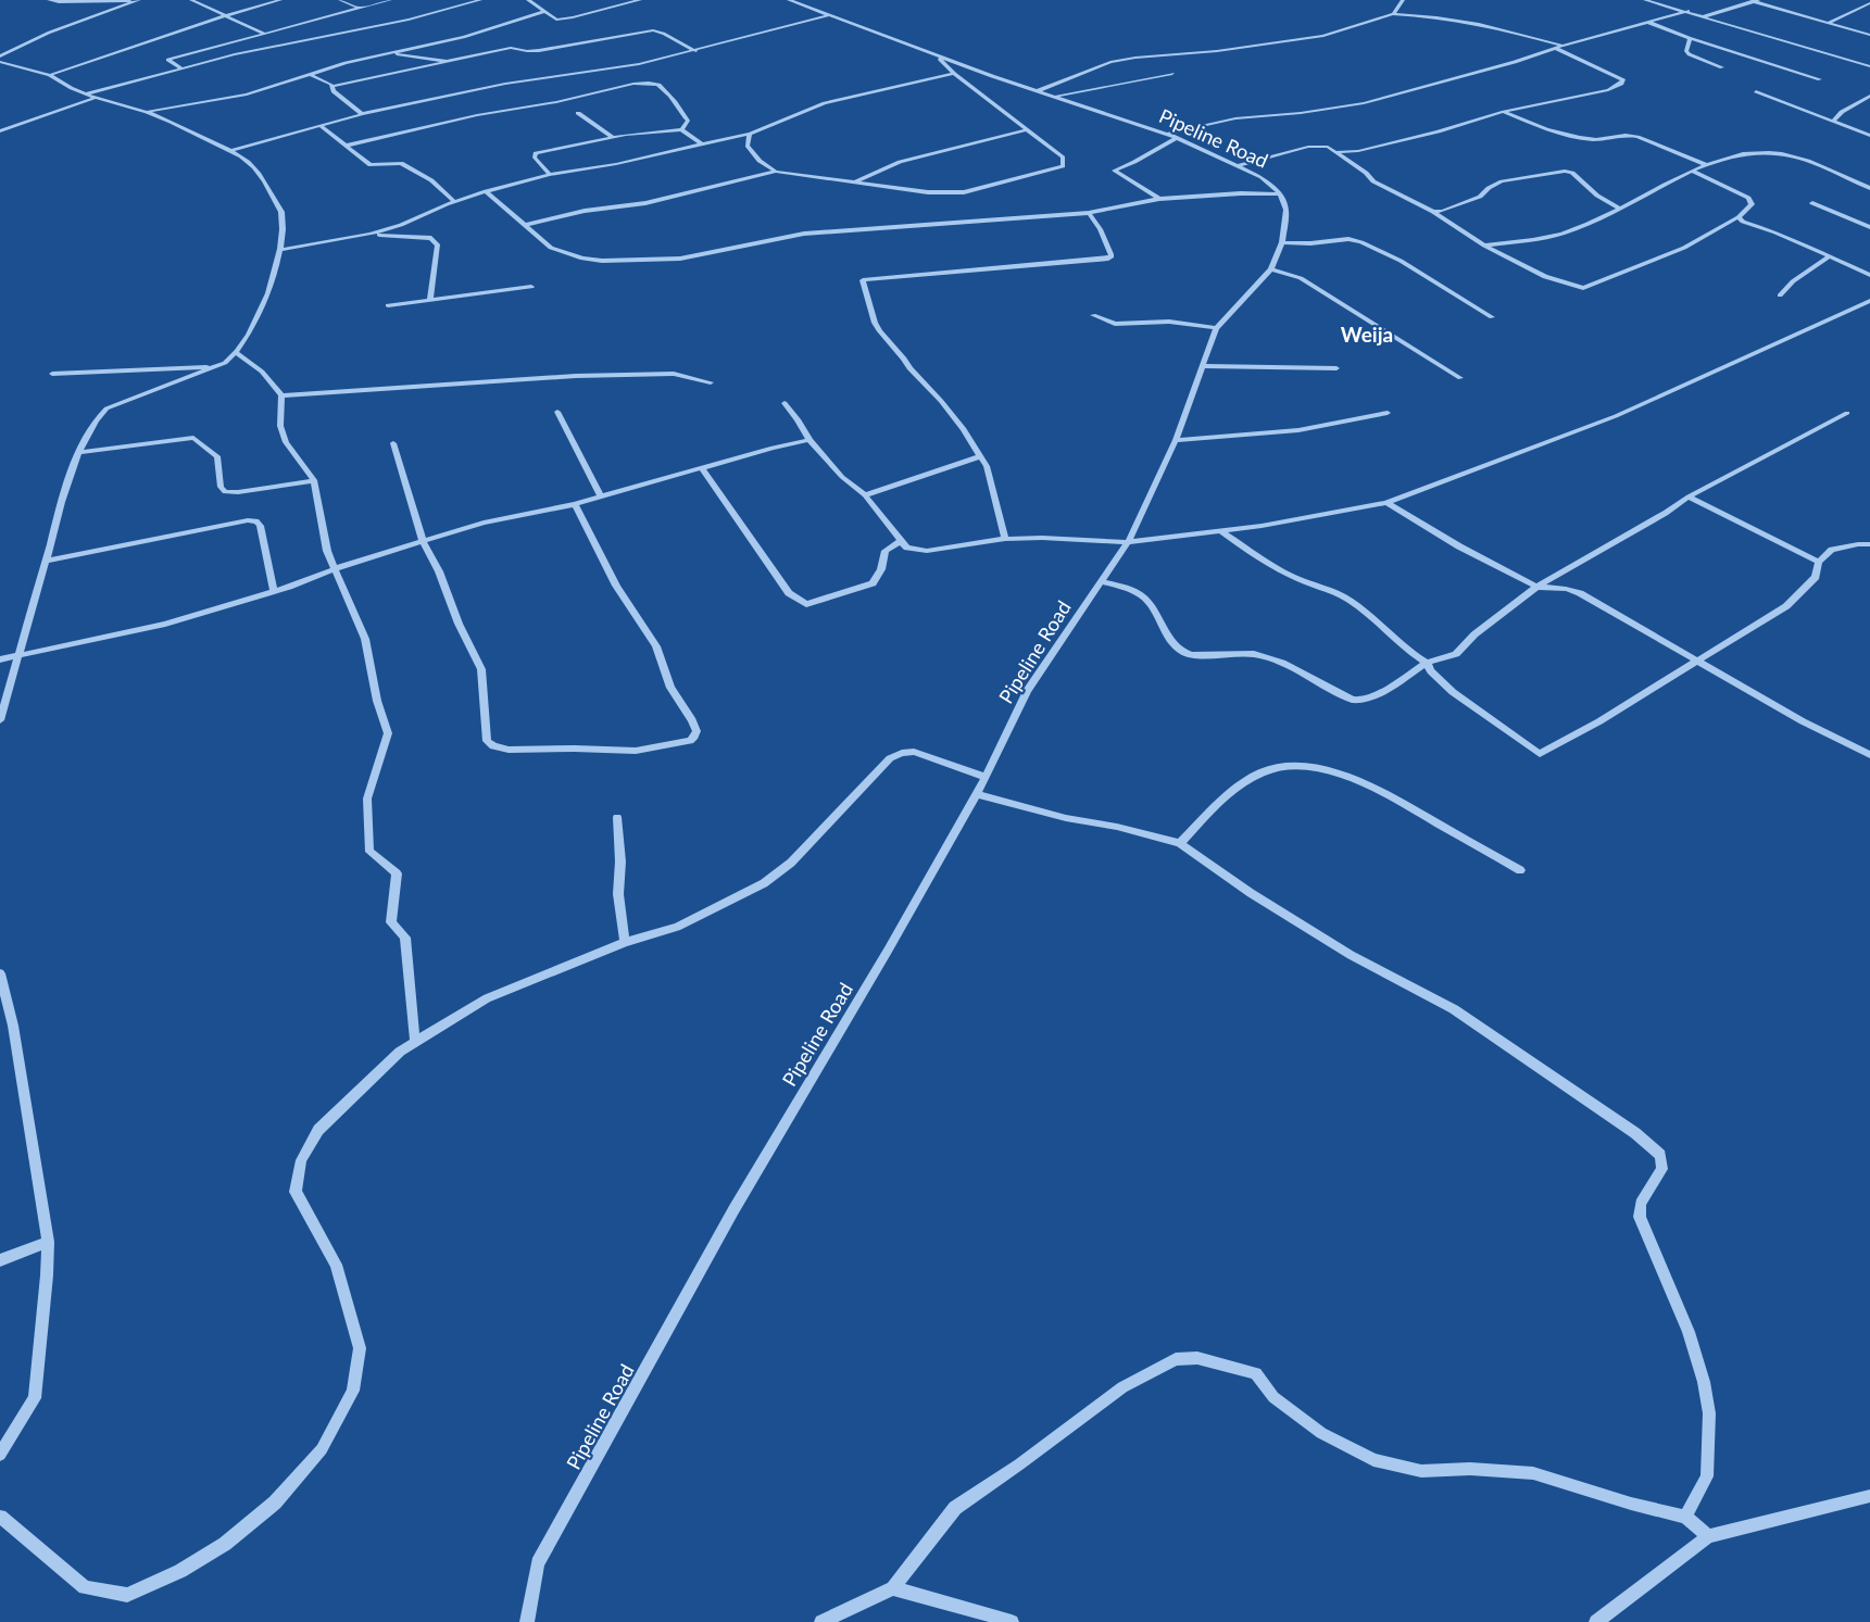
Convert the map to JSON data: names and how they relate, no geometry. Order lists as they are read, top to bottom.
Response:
{
  "streets": {
    "street": ["Pipeline Road"]
  },
  "districts": ["Weija"]
}
